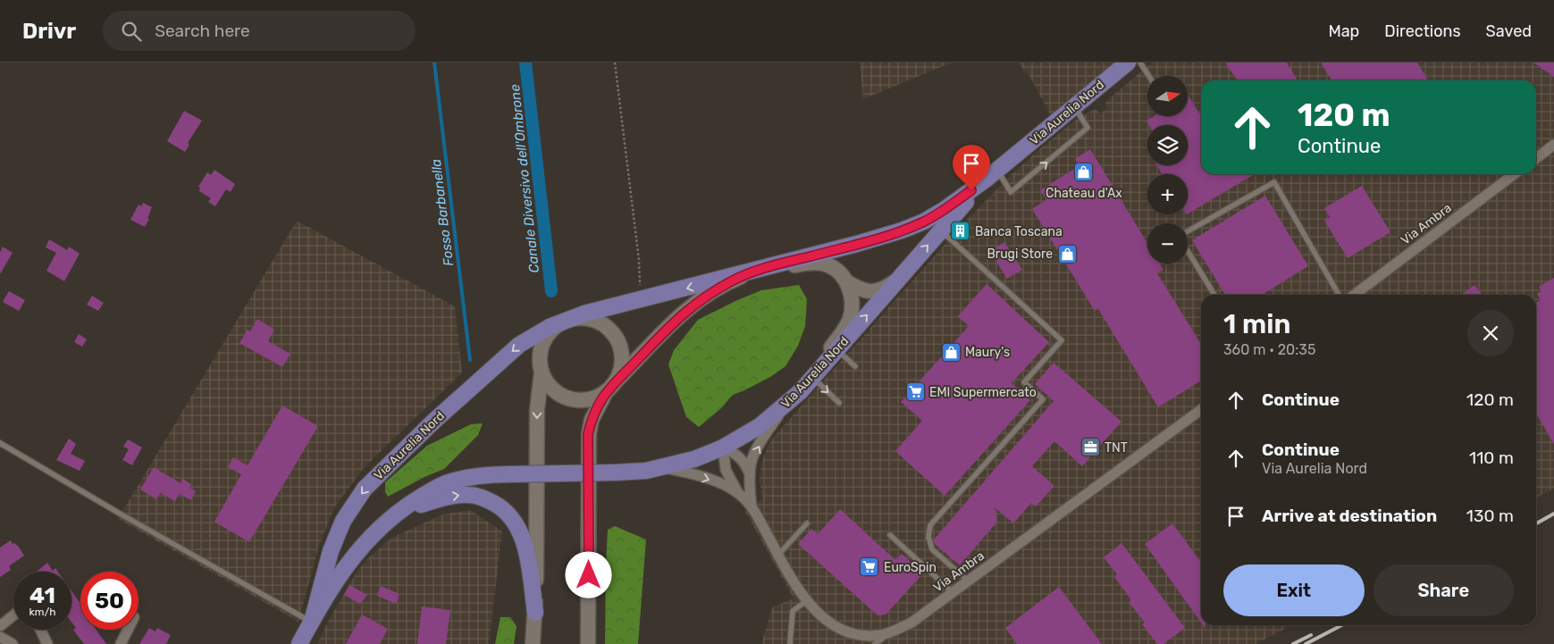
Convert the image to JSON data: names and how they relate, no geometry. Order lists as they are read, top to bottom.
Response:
{
  "streets": {
    "main road": ["Via Aurelia Nord"],
    "street": ["Via Ambra"]
  },
  "water": ["Canale Diversivo dell'Ombrone", "Fosso Barbanella"],
  "places": {
    "shop": ["Chateau d'Ax", "Brugi Store", "Maury's"],
    "building": ["Banca Toscana"],
    "supermarket": ["EMI Supermercato", "EuroSpin"],
    "office": ["TNT"]
  },
  "north": "right",
  "page": {
    "header": "Drivr",
    "search": "Search here",
    "nav": ["Map", "Directions", "Saved"],
    "map_buttons": ["+", "−"],
    "turn": ["120 m", "Continue"],
    "heading": ["1 min", "360 m · 20:35"],
    "list": [
      {
        "name": "Continue",
        "value": "120 m"
      },
      {
        "name": "Continue",
        "note": "Via Aurelia Nord",
        "value": "110 m"
      },
      {
        "name": "Arrive at destination",
        "value": "130 m"
      }
    ],
    "buttons": ["Exit", "Share"],
    "speed": "41 km/h",
    "limit": "50"
  }
}
